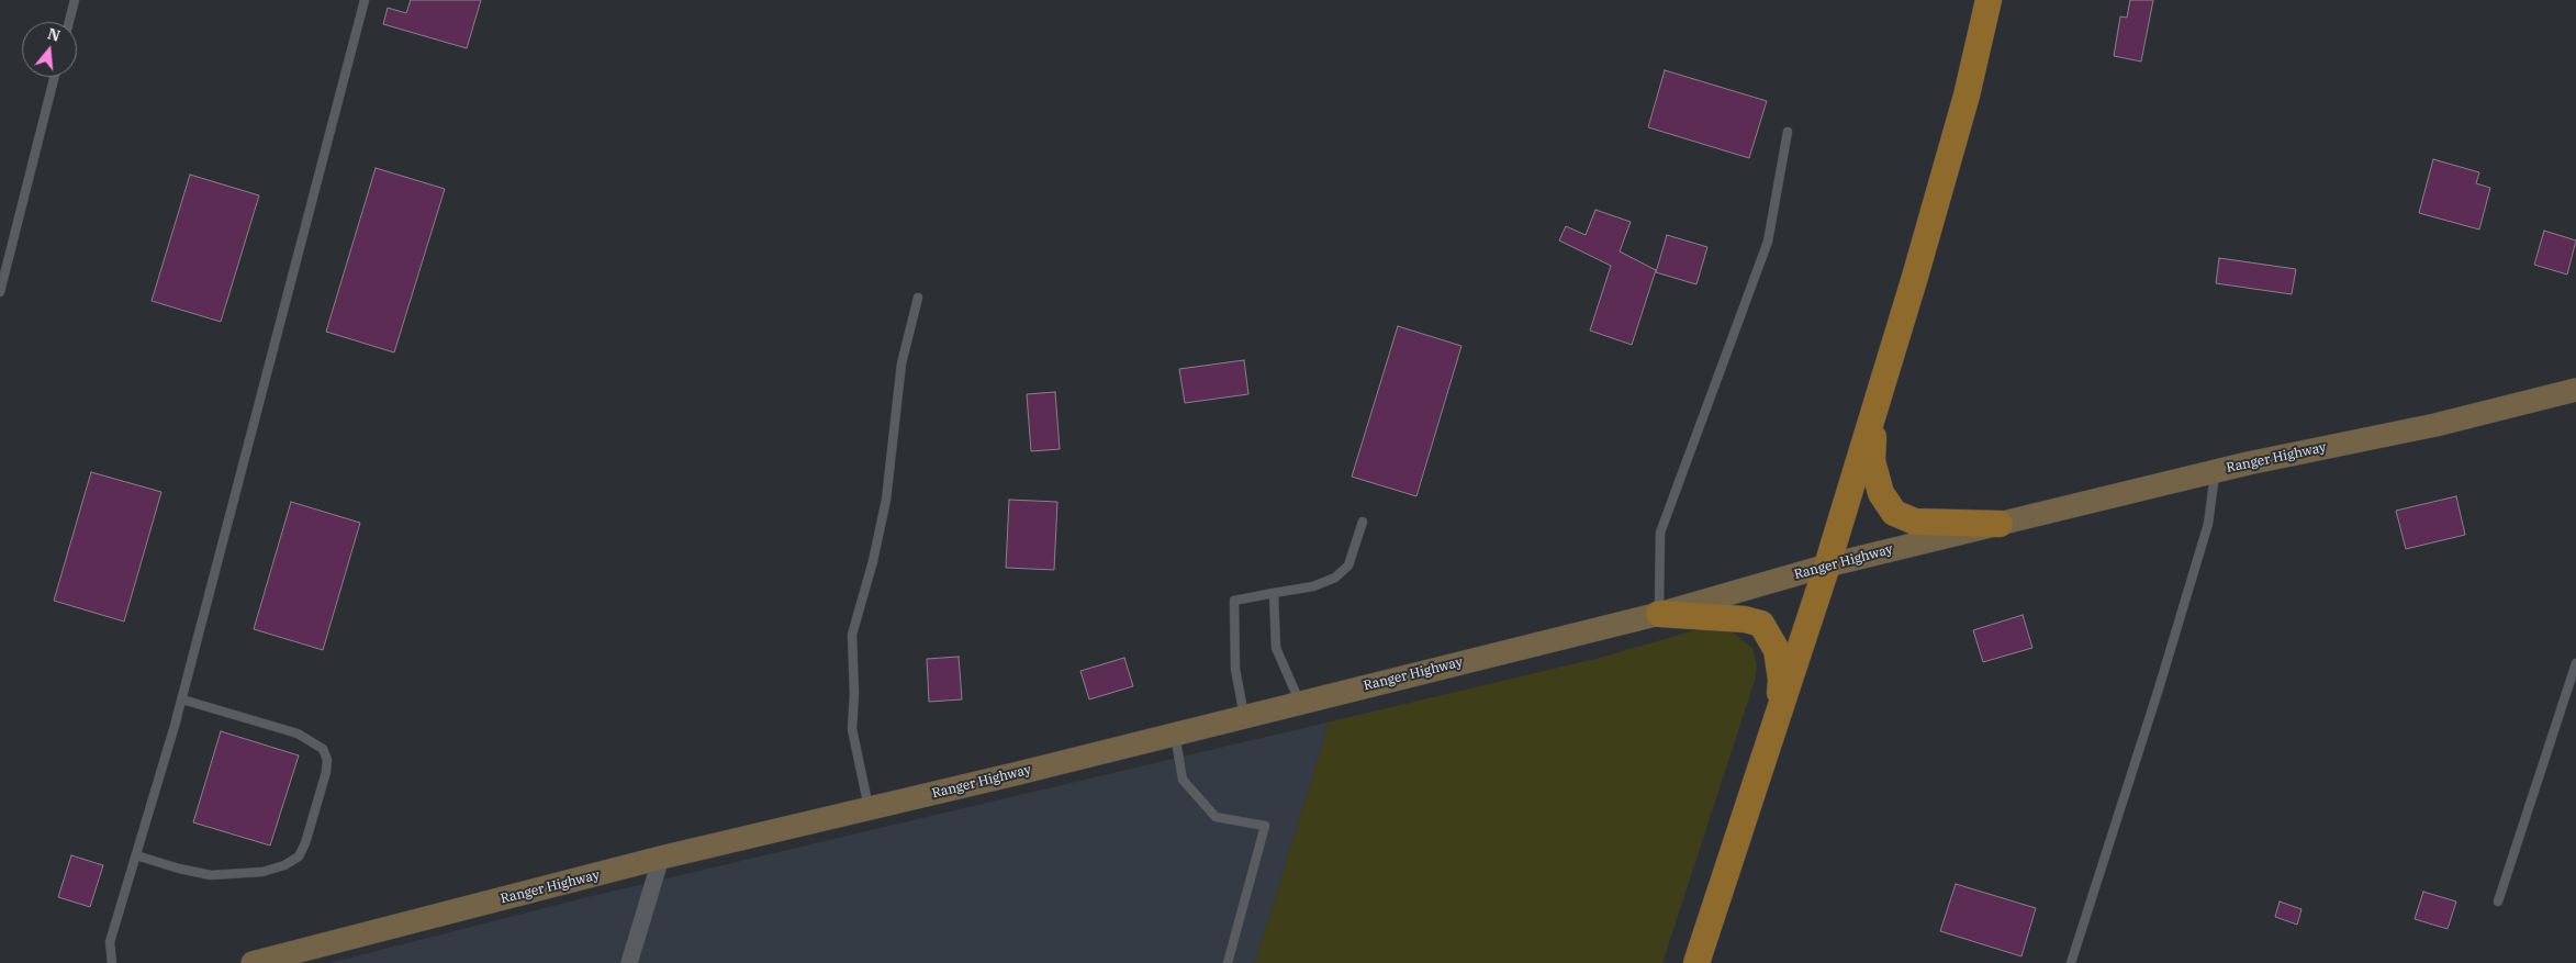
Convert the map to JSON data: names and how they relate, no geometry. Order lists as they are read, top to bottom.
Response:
{
  "streets": {
    "main road": ["Ranger Highway"]
  },
  "north": "top"
}
